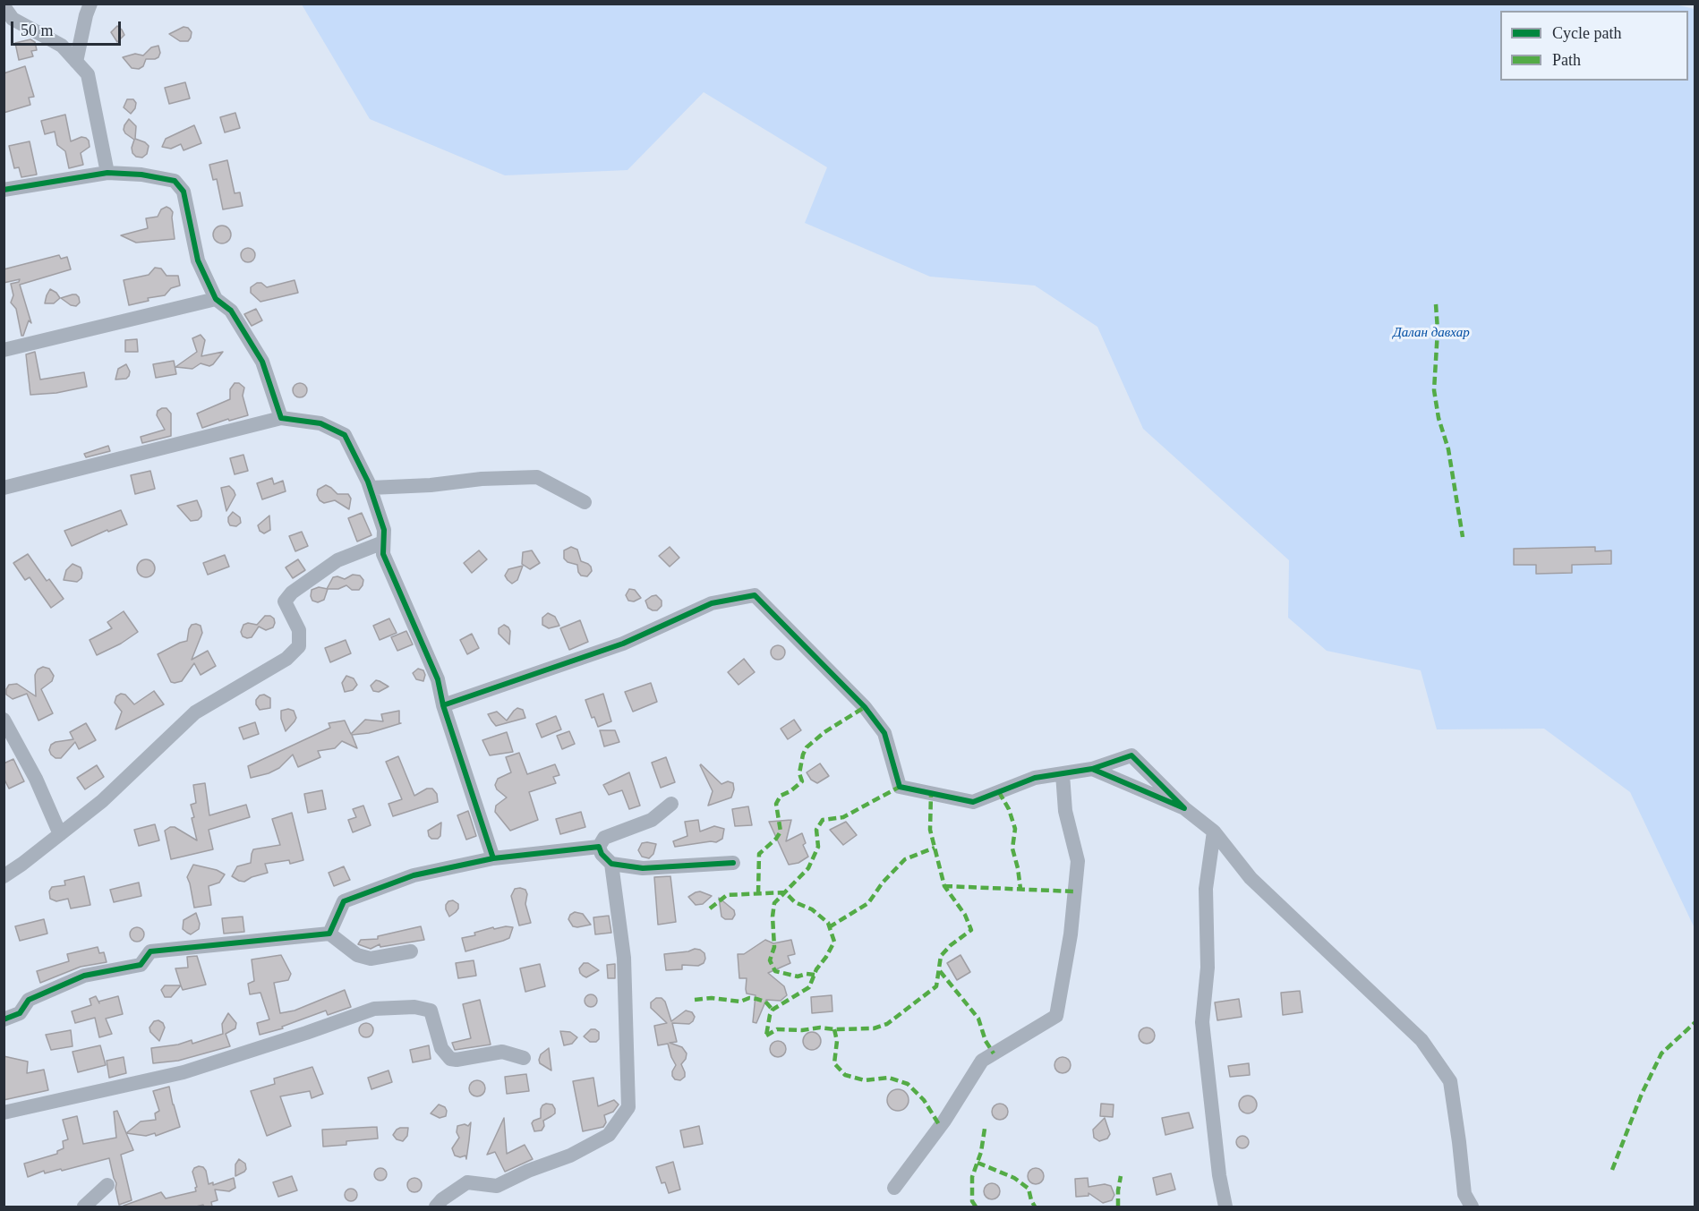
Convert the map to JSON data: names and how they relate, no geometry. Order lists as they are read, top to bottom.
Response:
{
  "parks": ["Далан давхар"],
  "legend": ["Cycle path", "Path"],
  "scale_bar": "50 m"
}
